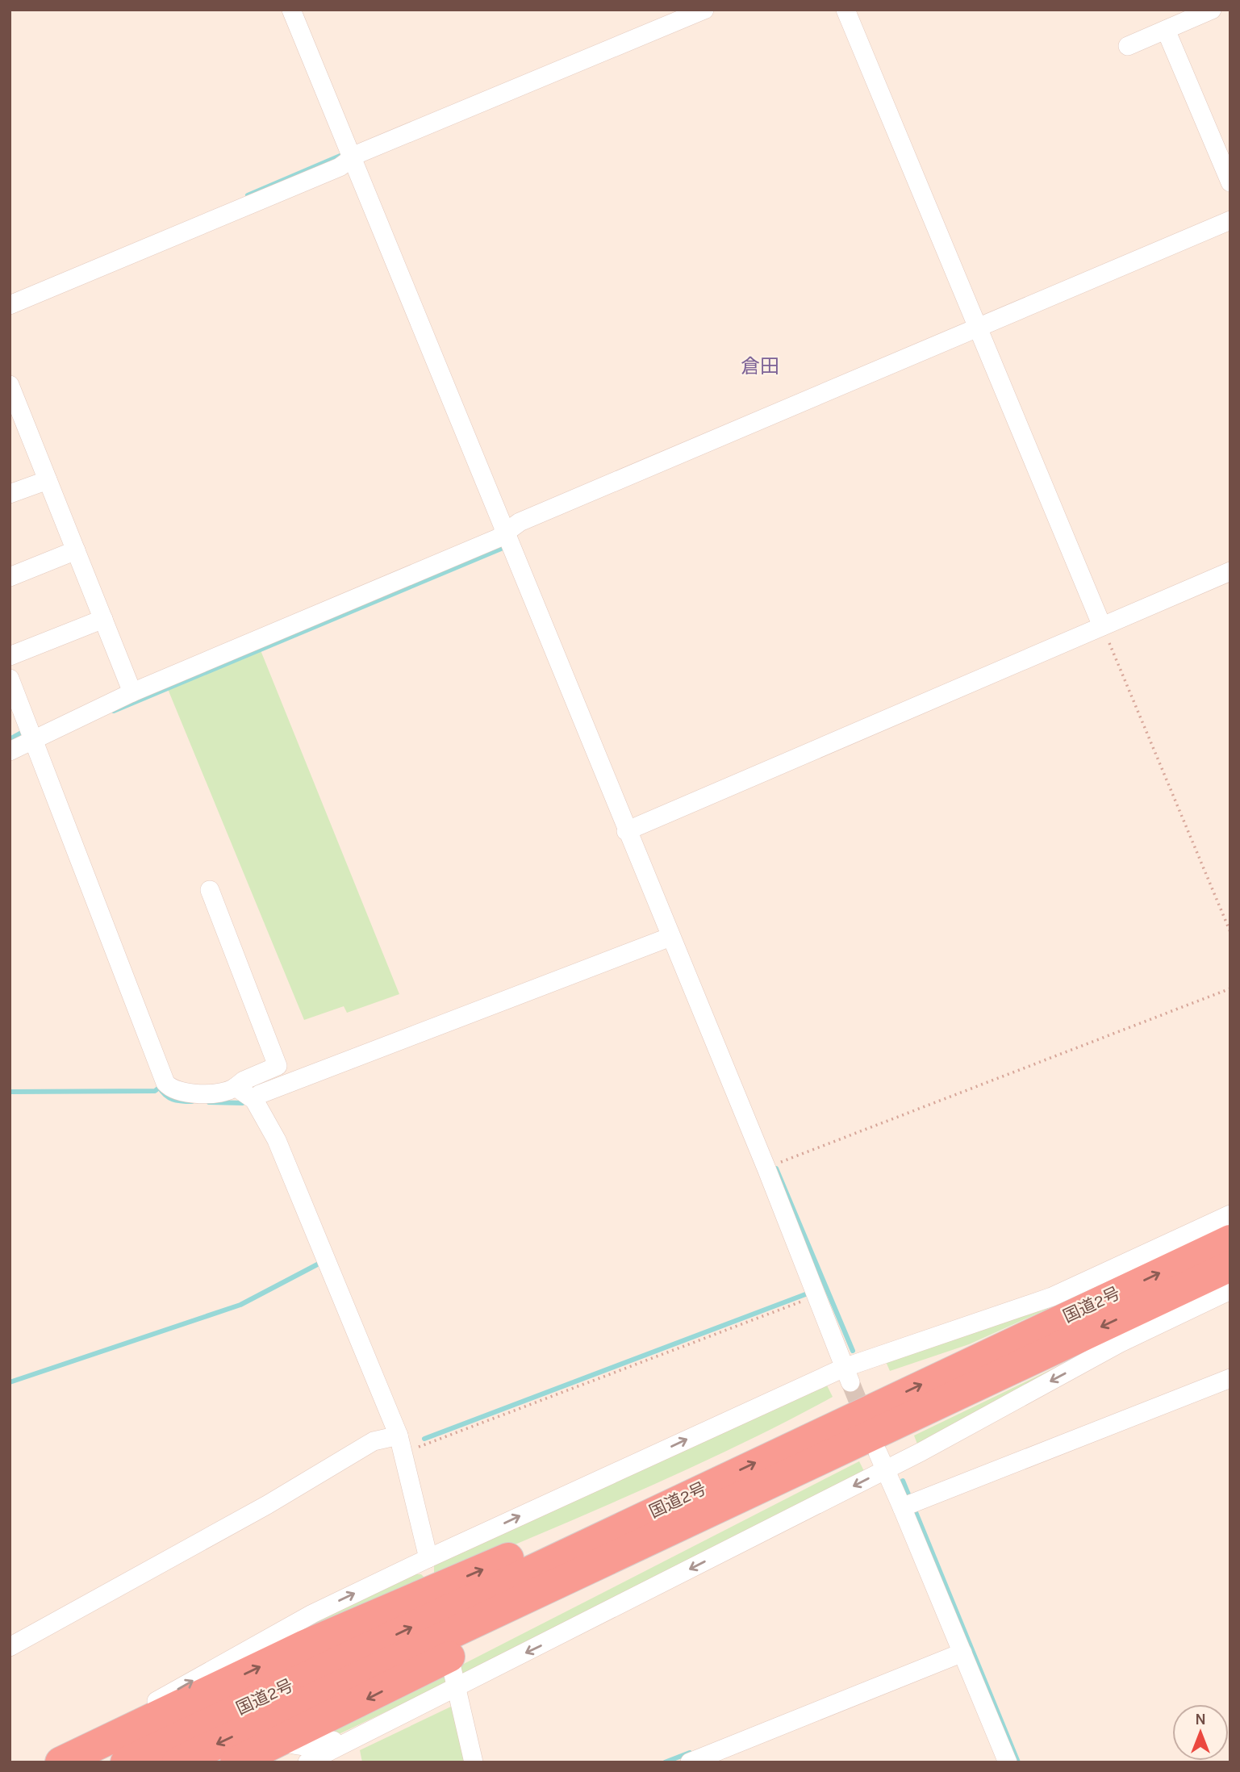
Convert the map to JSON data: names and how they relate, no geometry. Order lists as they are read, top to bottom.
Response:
{
  "streets": {
    "highway": ["国道2号"]
  },
  "districts": ["倉田"],
  "north": "top"
}
